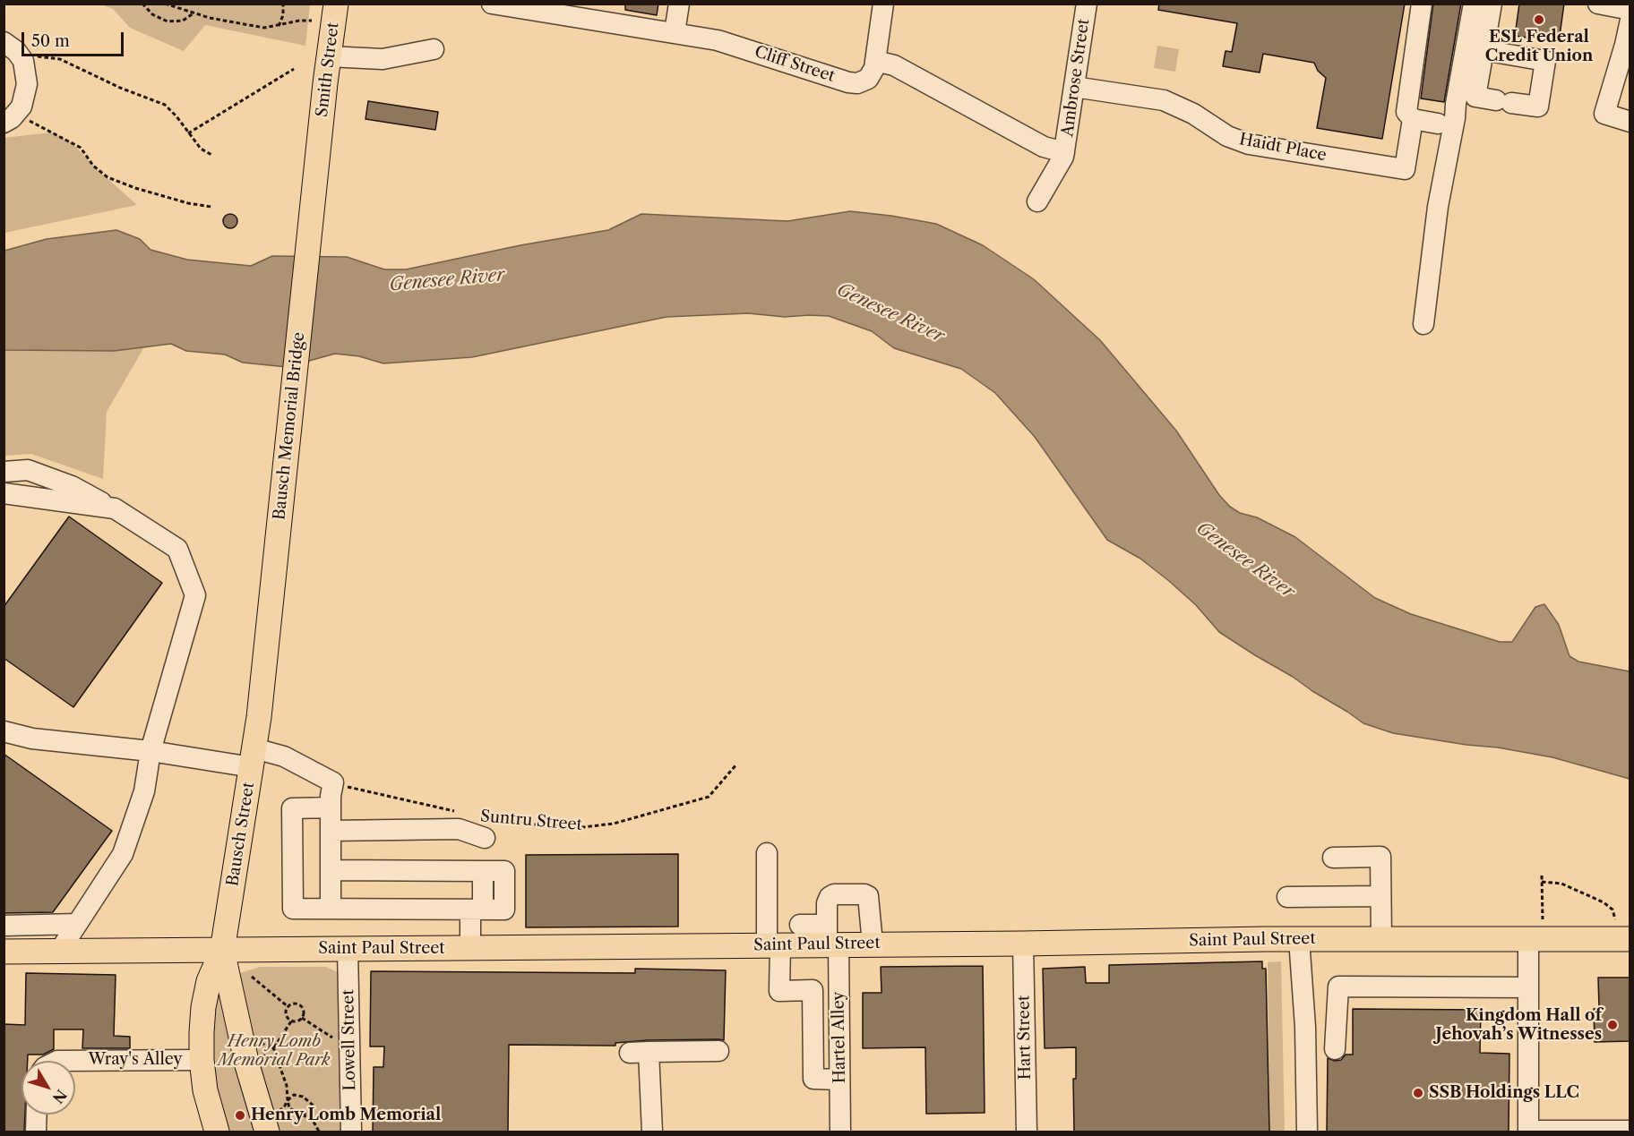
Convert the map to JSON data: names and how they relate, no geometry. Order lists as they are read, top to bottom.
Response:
{
  "streets": {
    "main road": [
      "Smith Street",
      "Bausch Memorial Bridge",
      "Bausch Street",
      "Saint Paul Street"
    ],
    "street": [
      "Cliff Street",
      "Ambrose Street",
      "Haidt Place",
      "Hartel Alley",
      "Hart Street",
      "Lowell Street",
      "Wray's Alley"
    ],
    "path": ["Suntru Street"]
  },
  "crossings": [
    ["Smith Street", "Bausch Memorial Bridge"],
    ["Ambrose Street", "Haidt Place"],
    ["Bausch Memorial Bridge", "Bausch Street"],
    ["Bausch Street", "Saint Paul Street"],
    ["Saint Paul Street", "Hartel Alley"],
    ["Saint Paul Street", "Hart Street"],
    ["Saint Paul Street", "Lowell Street"]
  ],
  "water": ["Genesee River"],
  "parks": ["Henry Lomb Memorial Park"],
  "places": [
    "ESL Federal Credit Union",
    "Kingdom Hall of Jehovah’s Witnesses",
    "SSB Holdings LLC",
    "Henry Lomb Memorial"
  ],
  "scale_bar": "50 m",
  "north": "bottom right"
}
